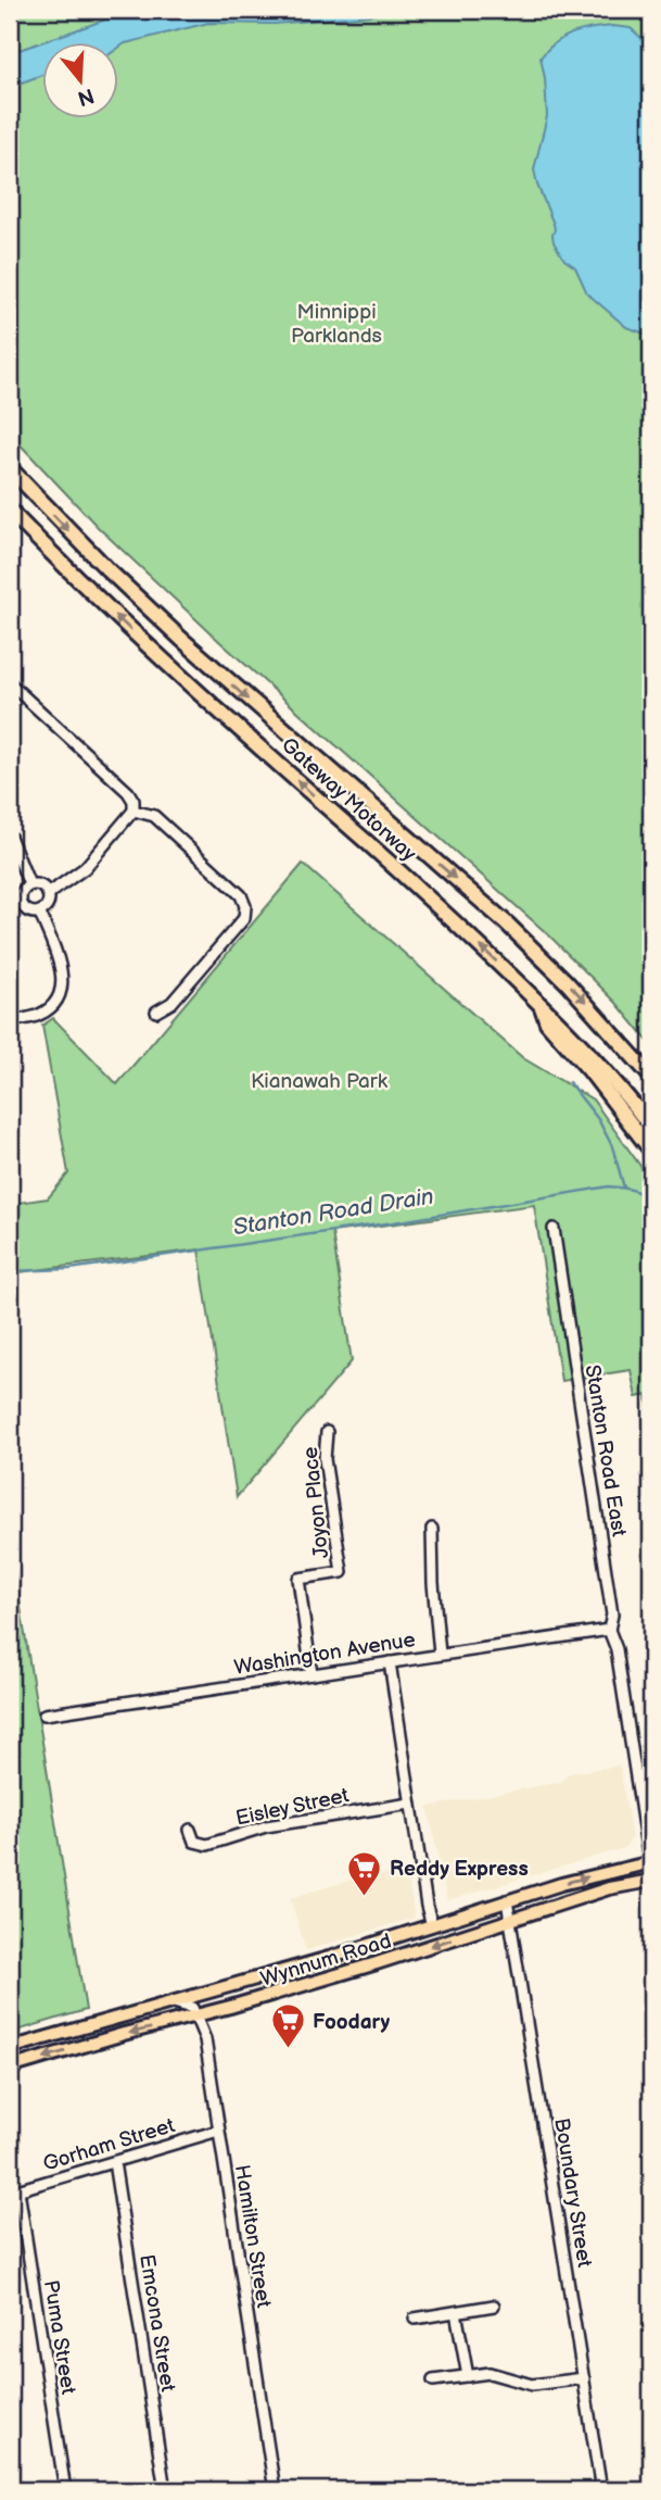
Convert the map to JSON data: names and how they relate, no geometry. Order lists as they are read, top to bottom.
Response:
{
  "streets": {
    "highway": ["Gateway Motorway"],
    "main road": ["Wynnum Road"],
    "street": [
      "Stanton Road East",
      "Joyon Place",
      "Washington Avenue",
      "Eisley Street",
      "Gorham Street",
      "Boundary Street",
      "Hamilton Street",
      "Emcona Street",
      "Puma Street"
    ]
  },
  "crossings": [
    ["Stanton Road East", "Washington Avenue"],
    ["Stanton Road East", "Wynnum Road"],
    ["Joyon Place", "Washington Avenue"],
    ["Wynnum Road", "Boundary Street"],
    ["Wynnum Road", "Hamilton Street"],
    ["Gorham Street", "Hamilton Street"],
    ["Gorham Street", "Emcona Street"],
    ["Gorham Street", "Puma Street"]
  ],
  "water": ["Stanton Road Drain"],
  "parks": ["Minnippi Parklands", "Kianawah Park"],
  "places": {
    "supermarket": ["Reddy Express", "Foodary"]
  },
  "north": "bottom"
}
